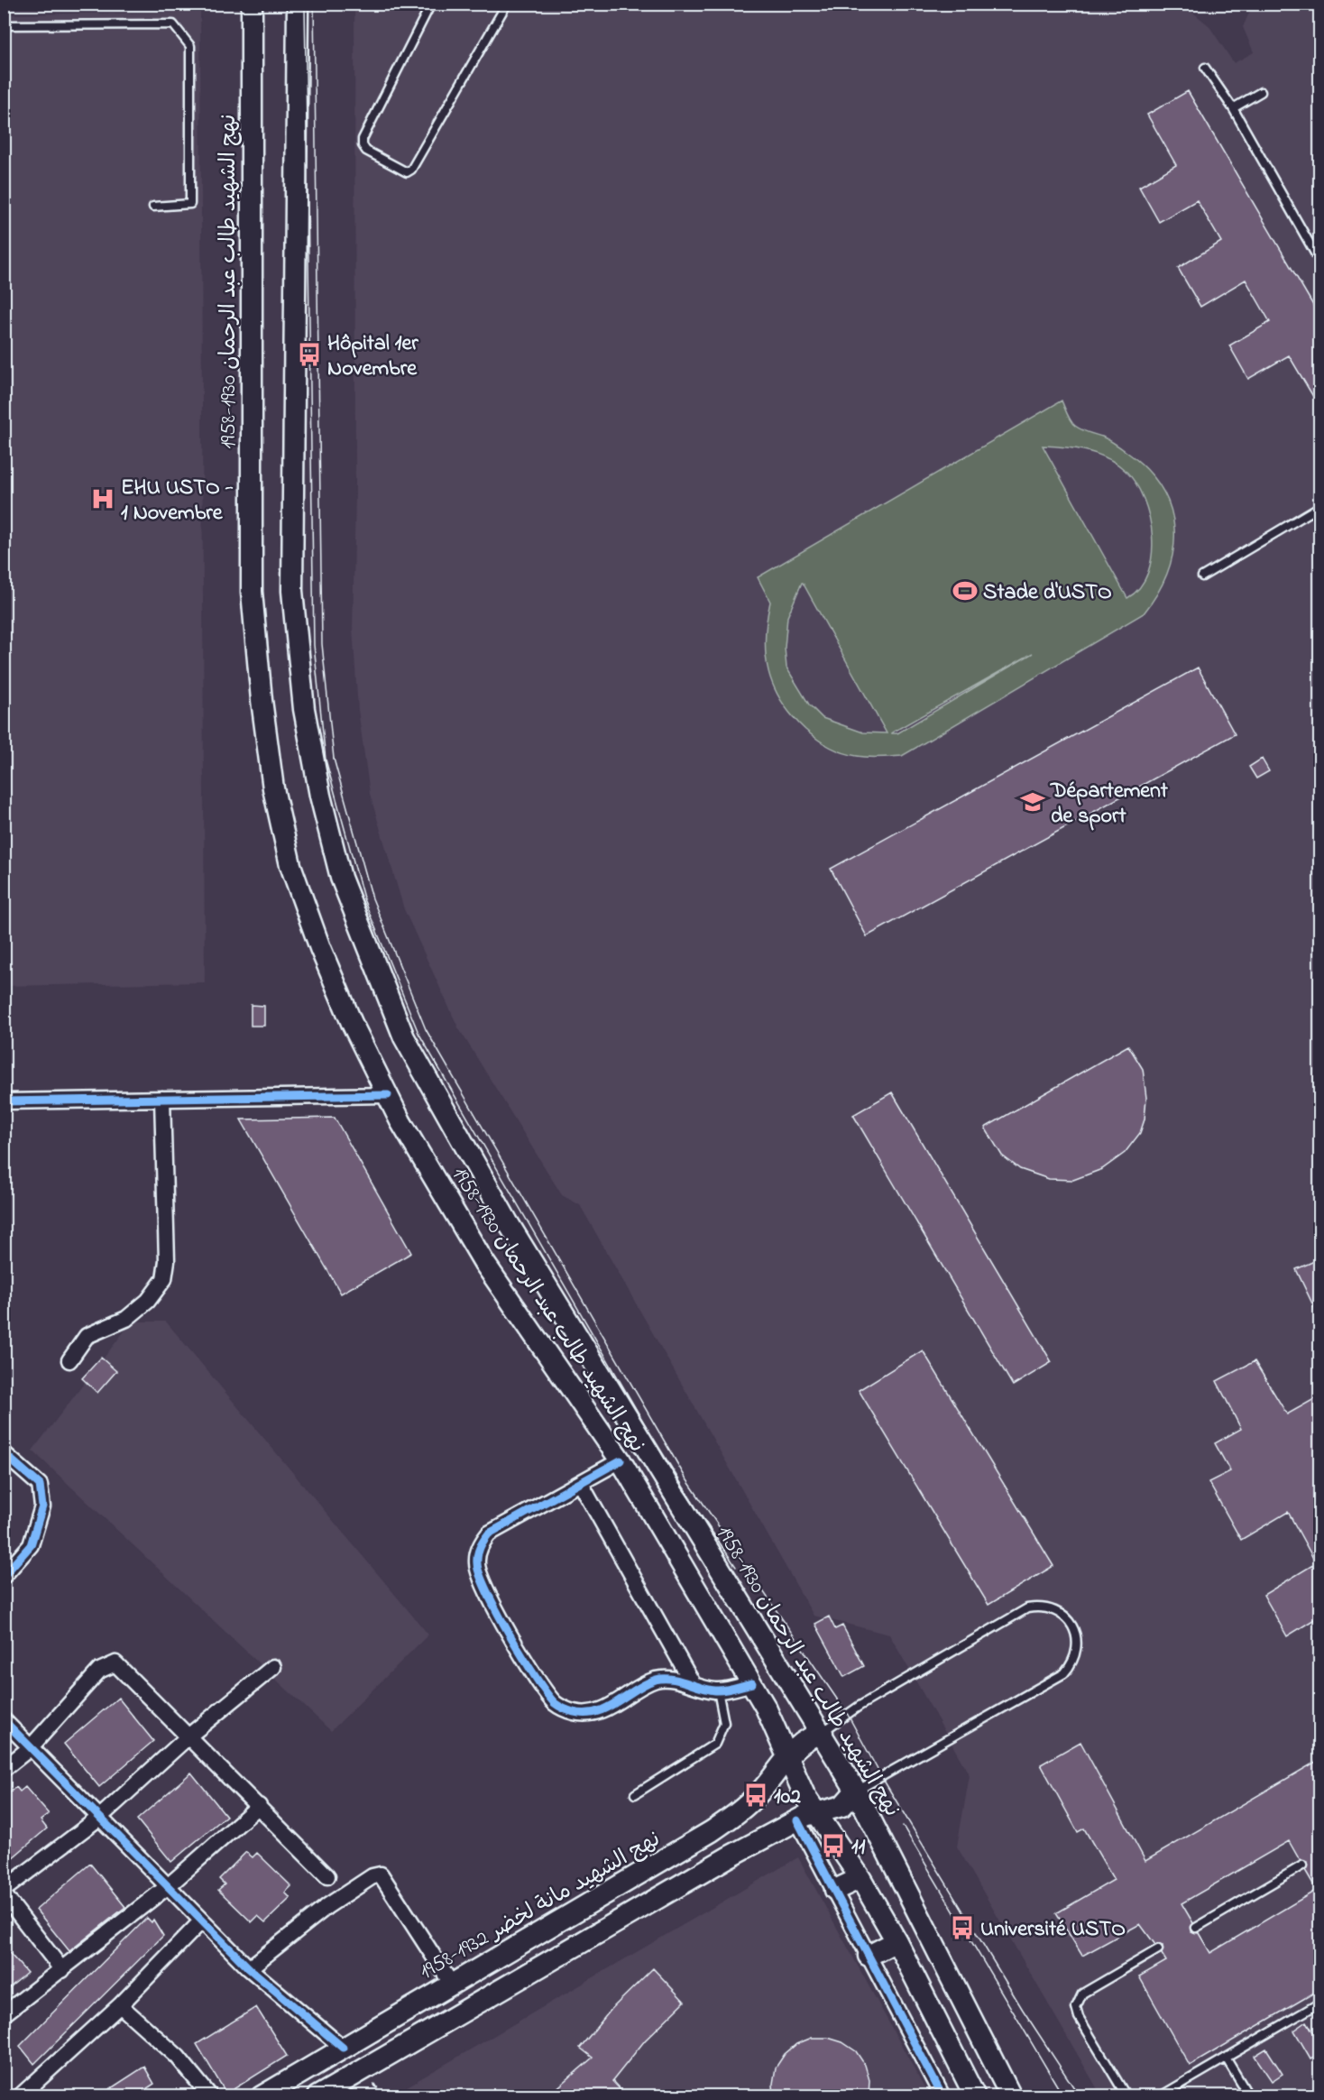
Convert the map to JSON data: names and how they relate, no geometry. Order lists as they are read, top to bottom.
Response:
{
  "streets": {
    "main road": ["نهج الشهيد طالب عبد الرحمان 1930-1958", "نهج الشهيد مانة لخضر 1932-1958"]
  },
  "crossings": [
    ["نهج الشهيد طالب عبد الرحمان 1930-1958", "نهج الشهيد مانة لخضر 1932-1958"]
  ],
  "places": {
    "bus stop": [
      "Hôpital 1er Novembre",
      "102",
      "11",
      "Université USTO"
    ],
    "hospital": ["EHU USTO - 1 Novembre"],
    "sports": ["Stade d'USTO"],
    "school or university": ["Département de sport"]
  }
}
